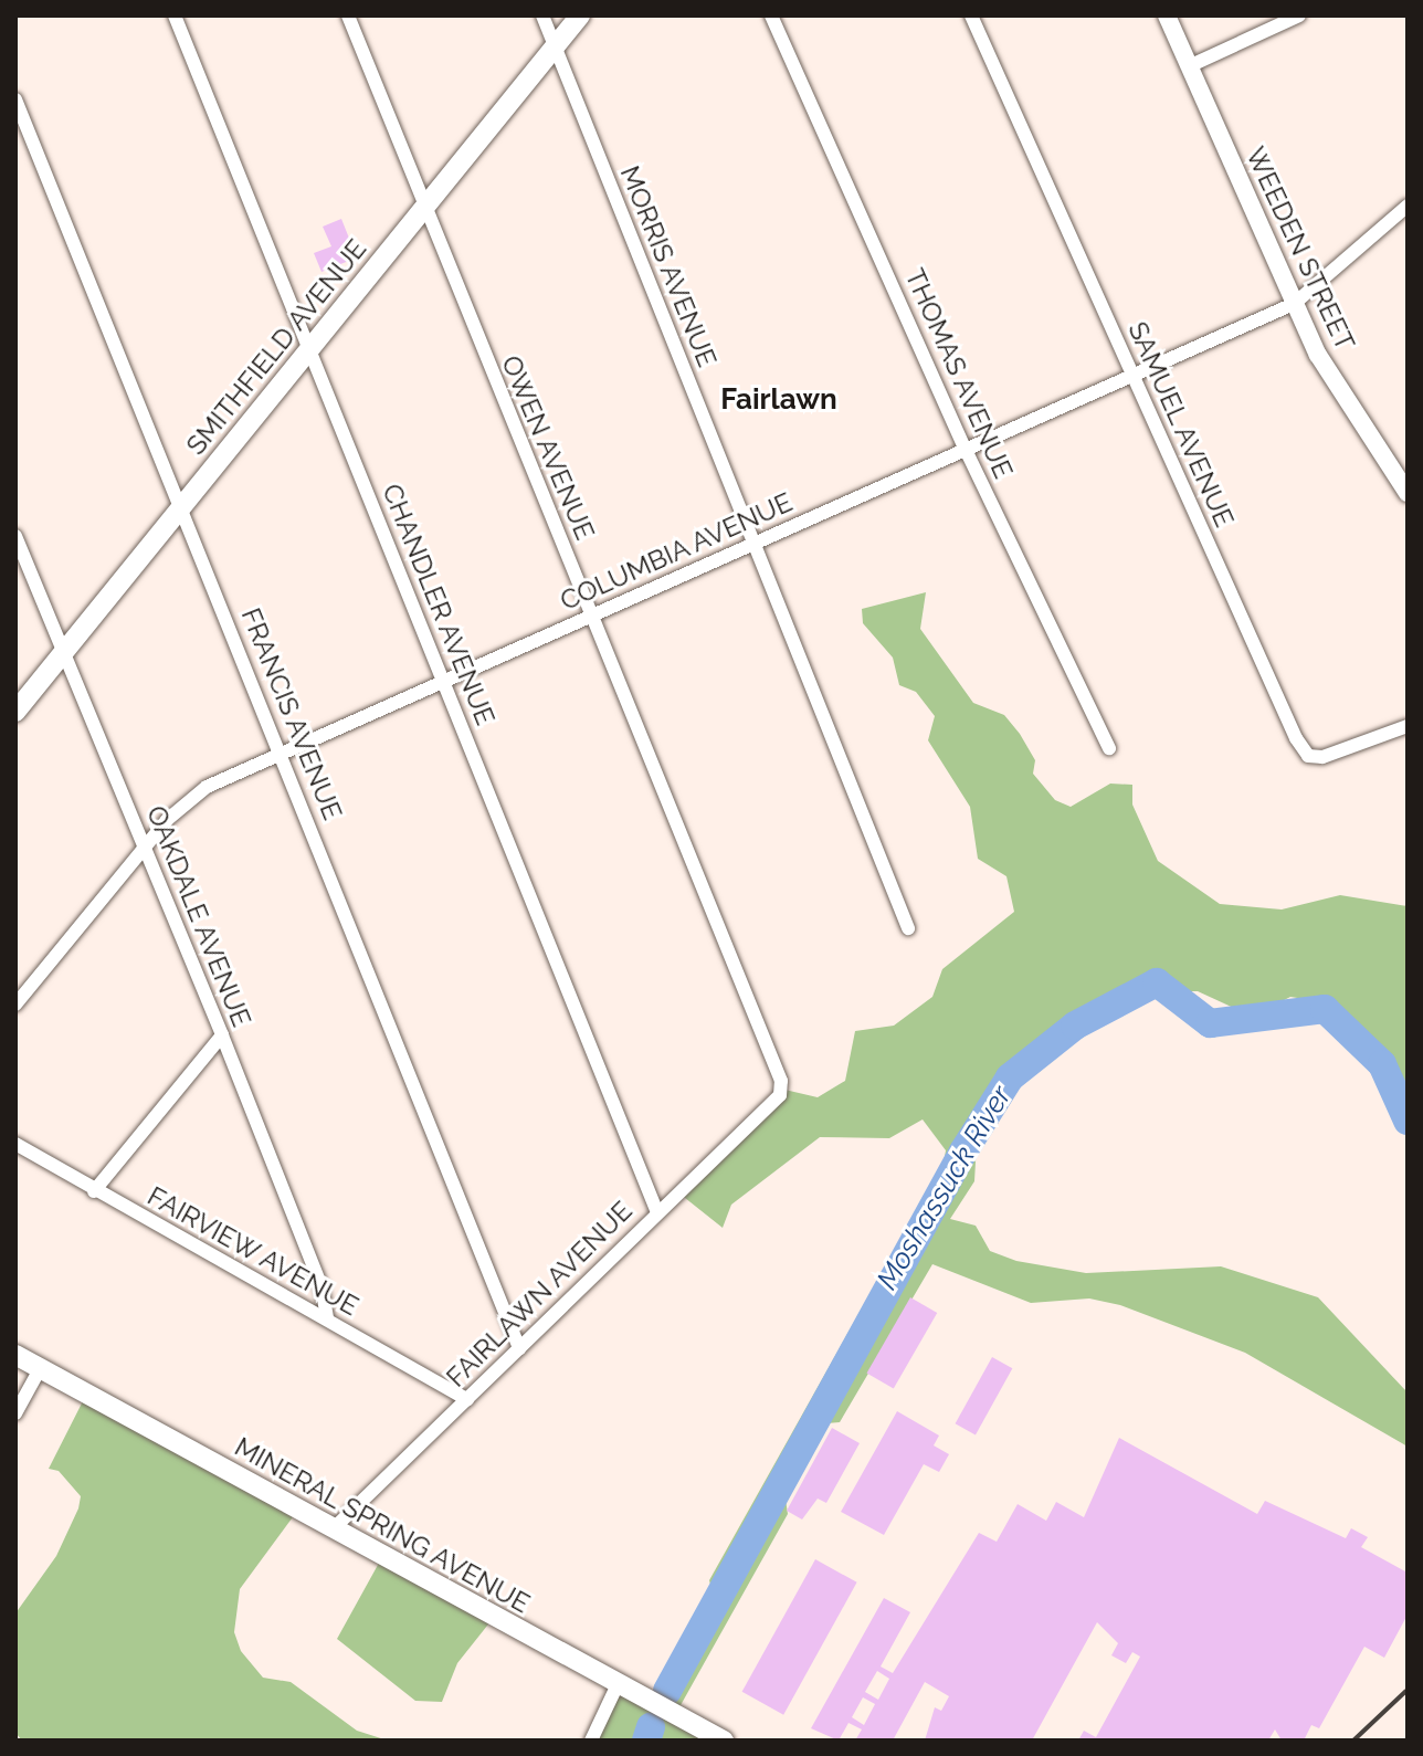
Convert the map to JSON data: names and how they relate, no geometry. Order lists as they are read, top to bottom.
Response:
{
  "streets": {
    "main road": ["WEEDEN STREET", "SMITHFIELD AVENUE", "MINERAL SPRING AVENUE"],
    "street": [
      "MORRIS AVENUE",
      "THOMAS AVENUE",
      "SAMUEL AVENUE",
      "OWEN AVENUE",
      "COLUMBIA AVENUE",
      "CHANDLER AVENUE",
      "FRANCIS AVENUE",
      "OAKDALE AVENUE",
      "FAIRVIEW AVENUE",
      "FAIRLAWN AVENUE"
    ]
  },
  "crossings": [
    ["WEEDEN STREET", "COLUMBIA AVENUE"],
    ["MORRIS AVENUE", "SMITHFIELD AVENUE"],
    ["MORRIS AVENUE", "COLUMBIA AVENUE"],
    ["SMITHFIELD AVENUE", "OWEN AVENUE"],
    ["SMITHFIELD AVENUE", "CHANDLER AVENUE"],
    ["SMITHFIELD AVENUE", "FRANCIS AVENUE"],
    ["SMITHFIELD AVENUE", "OAKDALE AVENUE"],
    ["THOMAS AVENUE", "COLUMBIA AVENUE"],
    ["SAMUEL AVENUE", "COLUMBIA AVENUE"],
    ["OWEN AVENUE", "COLUMBIA AVENUE"],
    ["OWEN AVENUE", "FAIRLAWN AVENUE"],
    ["COLUMBIA AVENUE", "CHANDLER AVENUE"],
    ["COLUMBIA AVENUE", "FRANCIS AVENUE"],
    ["COLUMBIA AVENUE", "OAKDALE AVENUE"],
    ["CHANDLER AVENUE", "FAIRLAWN AVENUE"],
    ["FRANCIS AVENUE", "FAIRLAWN AVENUE"],
    ["OAKDALE AVENUE", "FAIRVIEW AVENUE"],
    ["FAIRVIEW AVENUE", "FAIRLAWN AVENUE"],
    ["FAIRLAWN AVENUE", "MINERAL SPRING AVENUE"]
  ],
  "districts": ["Fairlawn"],
  "water": ["Moshassuck River"]
}
